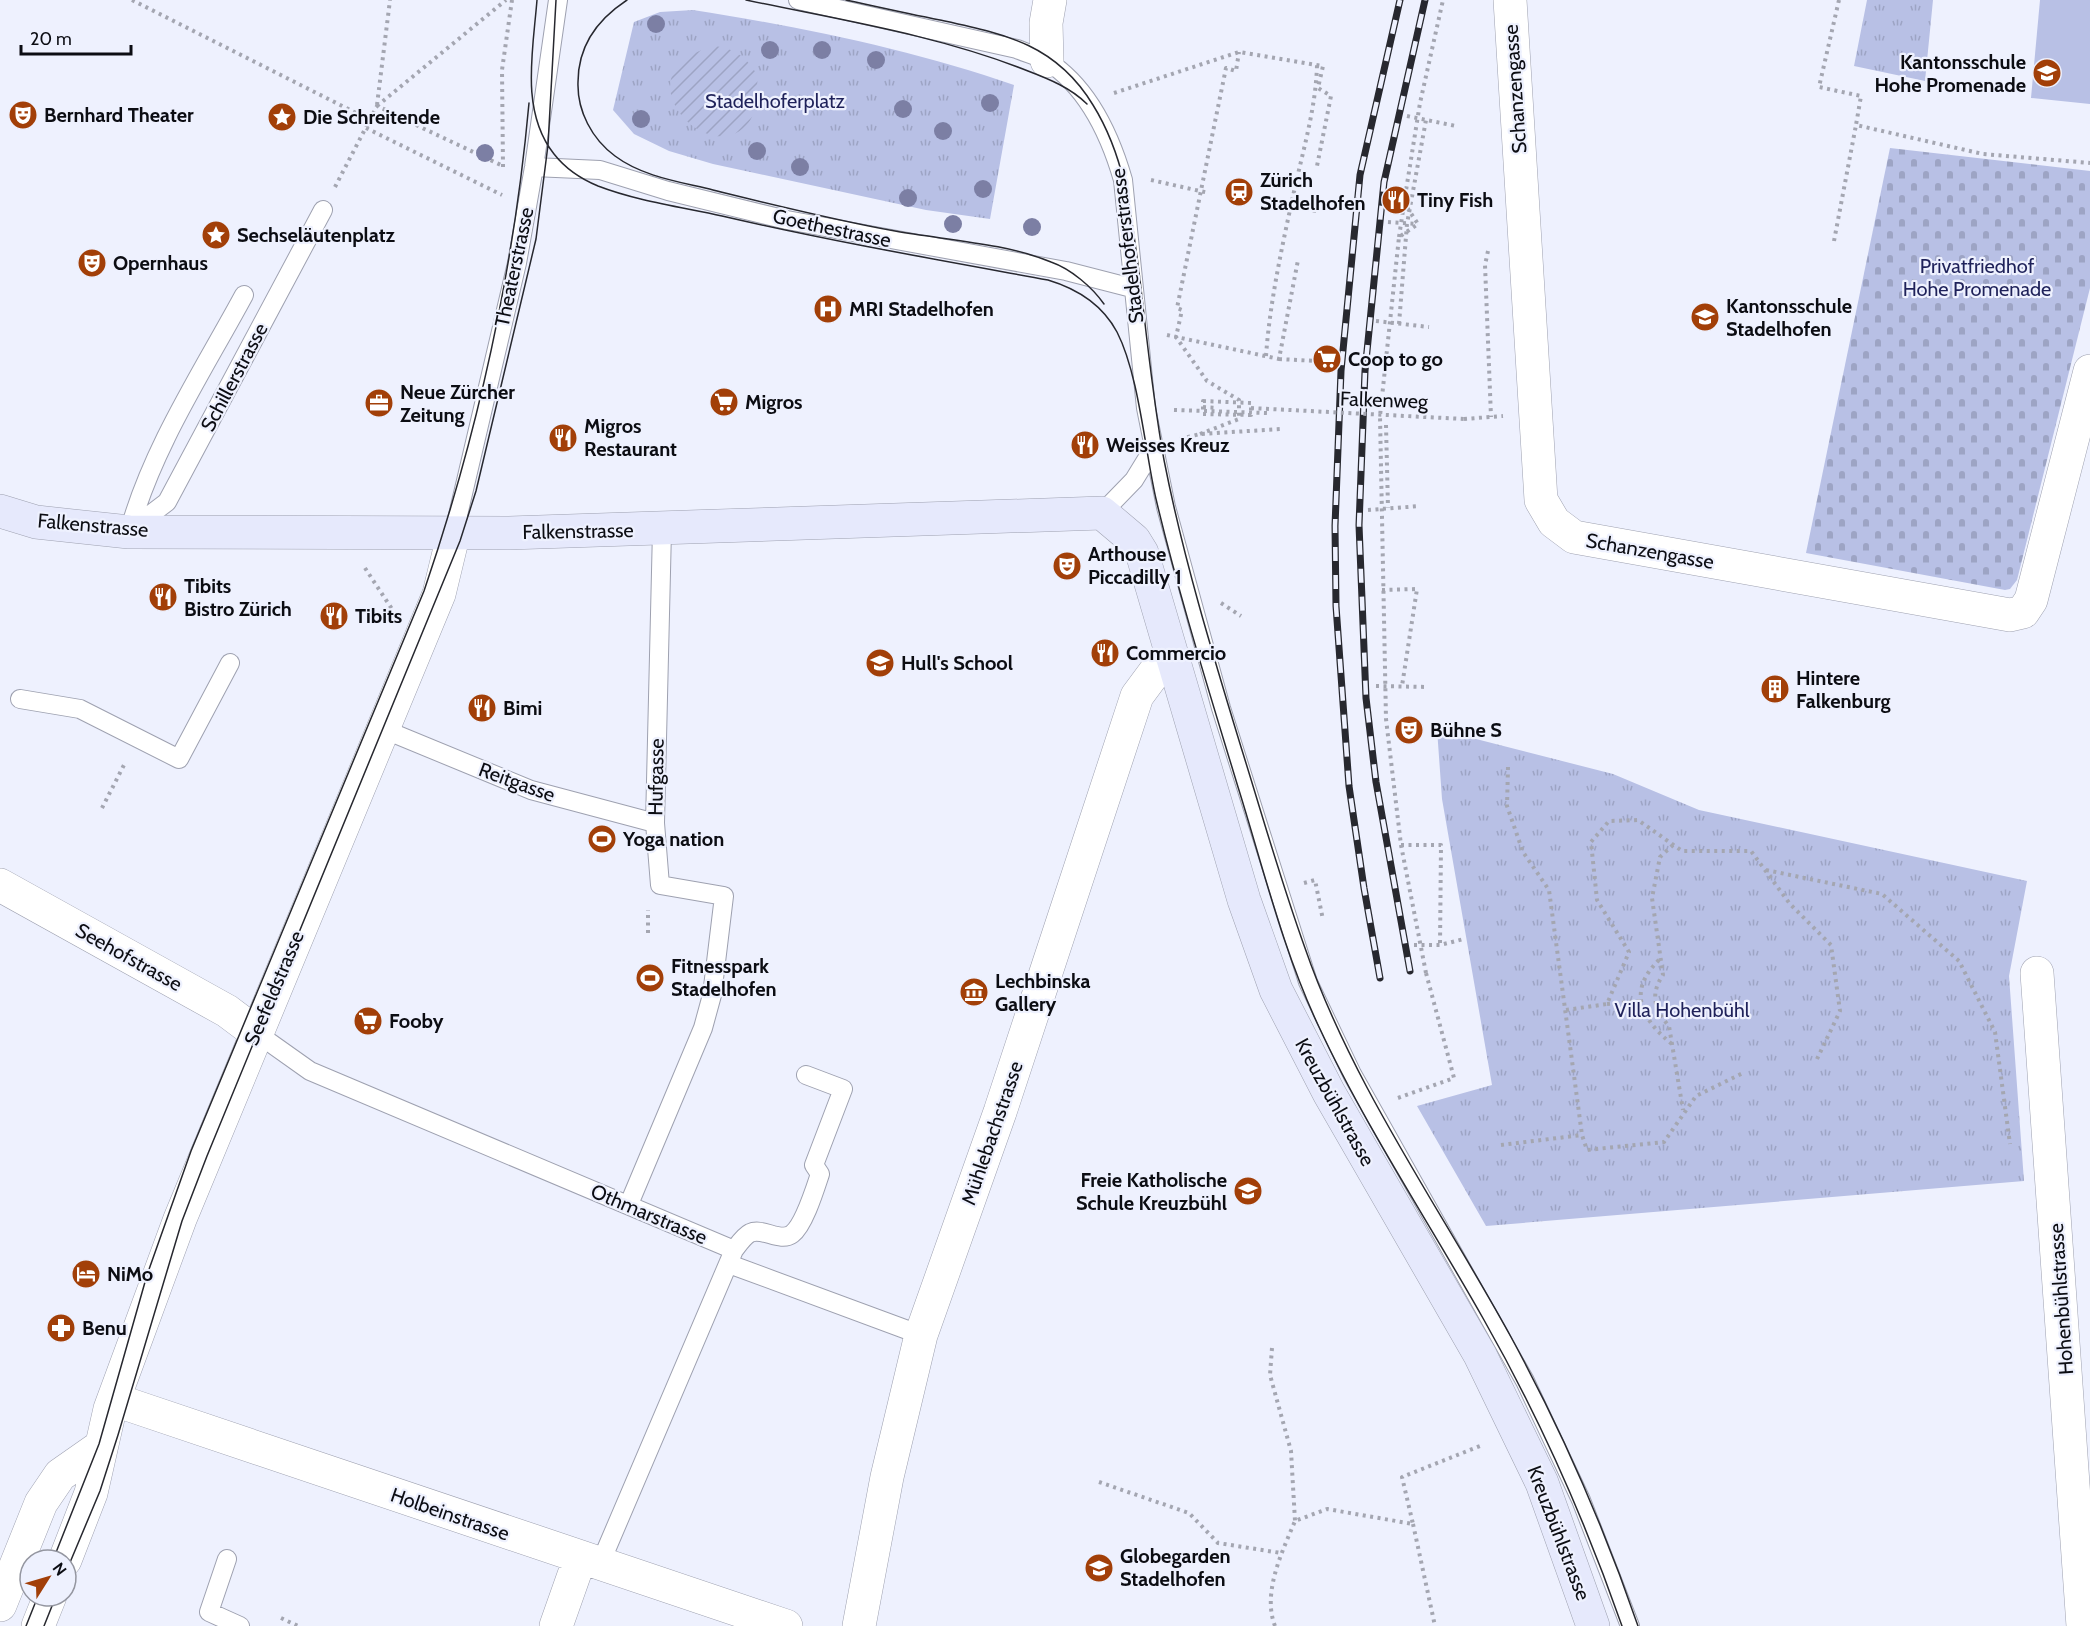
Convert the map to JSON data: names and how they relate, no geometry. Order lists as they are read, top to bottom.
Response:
{
  "streets": {
    "main road": ["Falkenstrasse", "Kreuzbühlstrasse"],
    "street": [
      "Schanzengasse",
      "Seehofstrasse",
      "Seefeldstrasse",
      "Mühlebachstrasse",
      "Hohenbühlstrasse",
      "Holbeinstrasse"
    ],
    "lane": [
      "Goethestrasse",
      "Stadelhoferstrasse",
      "Theaterstrasse",
      "Schillerstrasse",
      "Hufgasse",
      "Reitgasse",
      "Othmarstrasse"
    ],
    "path": ["Falkenweg"]
  },
  "crossings": [
    ["Goethestrasse", "Stadelhoferstrasse"],
    ["Goethestrasse", "Theaterstrasse"],
    ["Theaterstrasse", "Falkenstrasse"],
    ["Theaterstrasse", "Seefeldstrasse"],
    ["Schillerstrasse", "Falkenstrasse"],
    ["Falkenstrasse", "Hufgasse"],
    ["Falkenstrasse", "Seefeldstrasse"],
    ["Falkenstrasse", "Kreuzbühlstrasse"],
    ["Hufgasse", "Reitgasse"],
    ["Hufgasse", "Othmarstrasse"],
    ["Reitgasse", "Seefeldstrasse"],
    ["Seehofstrasse", "Seefeldstrasse"],
    ["Seehofstrasse", "Othmarstrasse"],
    ["Seefeldstrasse", "Othmarstrasse"],
    ["Seefeldstrasse", "Holbeinstrasse"],
    ["Kreuzbühlstrasse", "Mühlebachstrasse"],
    ["Mühlebachstrasse", "Othmarstrasse"]
  ],
  "parks": ["Stadelhoferplatz", "Privatfriedhof Hohe Promenade", "Villa Hohenbühl"],
  "places": {
    "school or university": [
      "Kantonsschule Hohe Promenade",
      "Kantonsschule Stadelhofen",
      "Hull's School",
      "Freie Katholische Schule Kreuzbühl",
      "Globegarden Stadelhofen"
    ],
    "theatre": [
      "Bernhard Theater",
      "Opernhaus",
      "Arthouse Piccadilly 1",
      "Bühne S"
    ],
    "place": ["Die Schreitende", "Sechseläutenplatz"],
    "station": ["Zürich Stadelhofen"],
    "restaurant": [
      "Tiny Fish",
      "Migros Restaurant",
      "Weisses Kreuz",
      "Tibits Bistro Zürich",
      "Tibits",
      "Commercio",
      "Bimi"
    ],
    "hospital": ["MRI Stadelhofen"],
    "supermarket": ["Coop to go", "Migros", "Fooby"],
    "office": ["Neue Zürcher Zeitung"],
    "building": ["Hintere Falkenburg"],
    "sports": ["Yoga nation", "Fitnesspark Stadelhofen"],
    "museum": ["Lechbinska Gallery"],
    "hotel": ["NiMo"],
    "pharmacy": ["Benu"]
  },
  "scale_bar": "20 m",
  "north": "top right"
}
